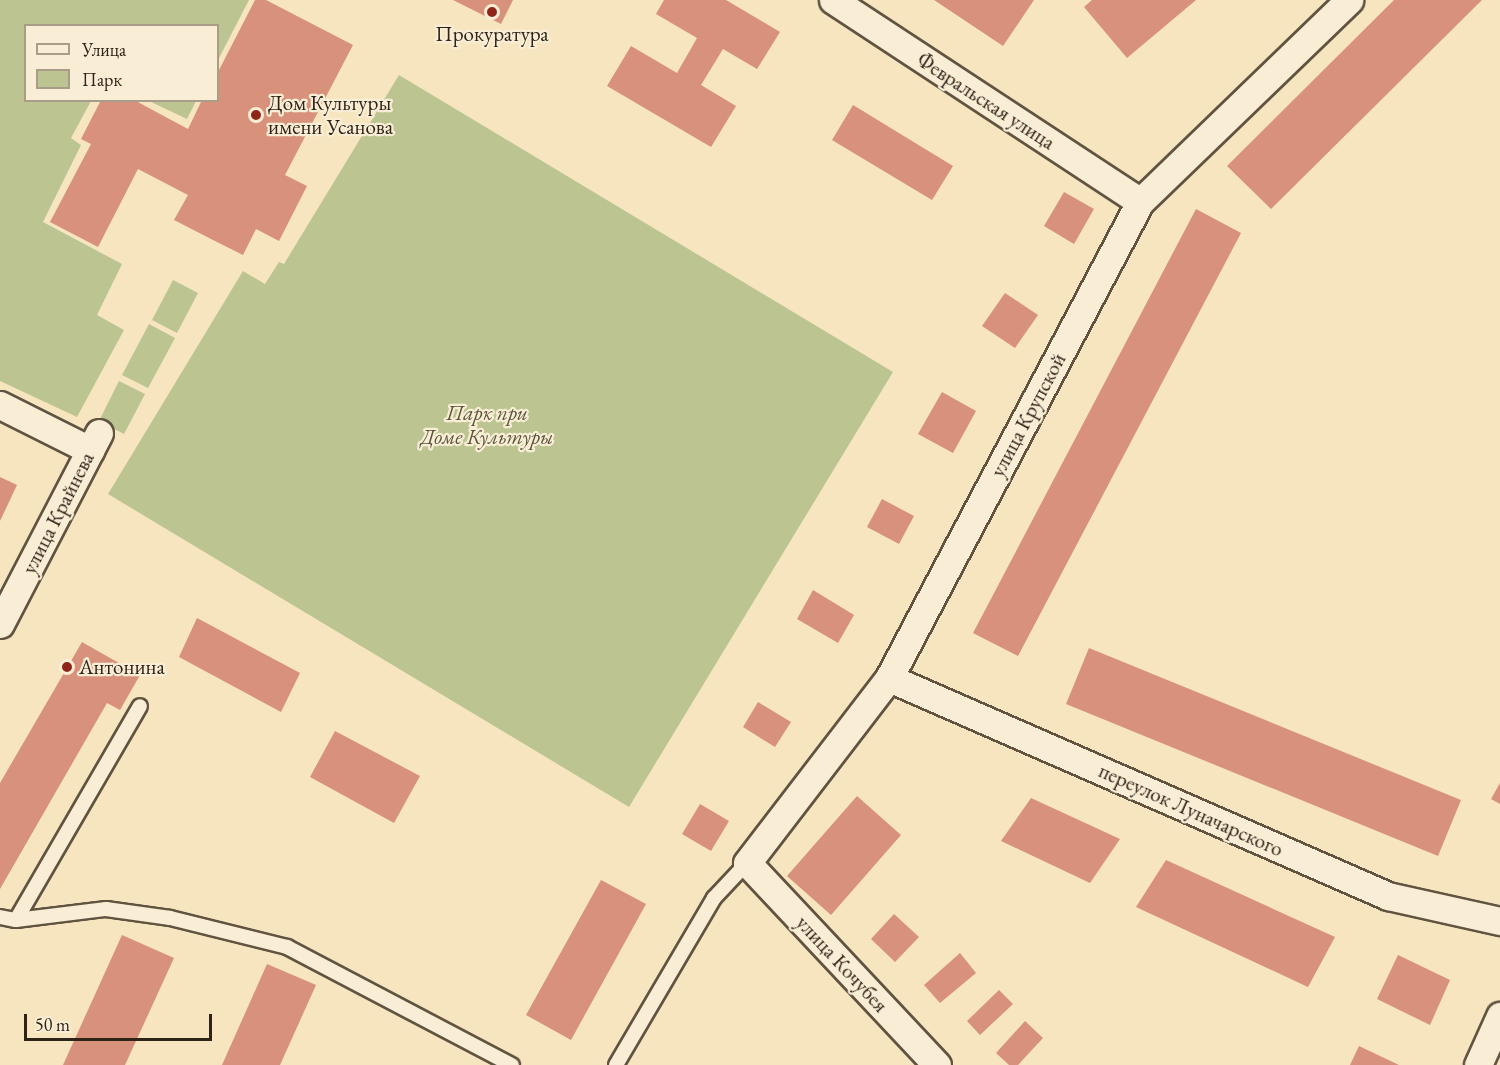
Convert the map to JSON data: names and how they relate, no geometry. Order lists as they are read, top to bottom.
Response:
{
  "streets": {
    "street": [
      "Февральская улица",
      "улица Крупской",
      "улица Крайнева",
      "переулок Луначарского",
      "улица Кочубея"
    ]
  },
  "crossings": [
    ["Февральская улица", "улица Крупской"],
    ["улица Крупской", "переулок Луначарского"],
    ["улица Крупской", "улица Кочубея"]
  ],
  "parks": ["Парк при Доме Культуры"],
  "places": ["Прокуратура", "Дом Культуры имени Усанова", "Антонина"],
  "legend": ["Улица", "Парк"],
  "scale_bar": "50 m"
}
